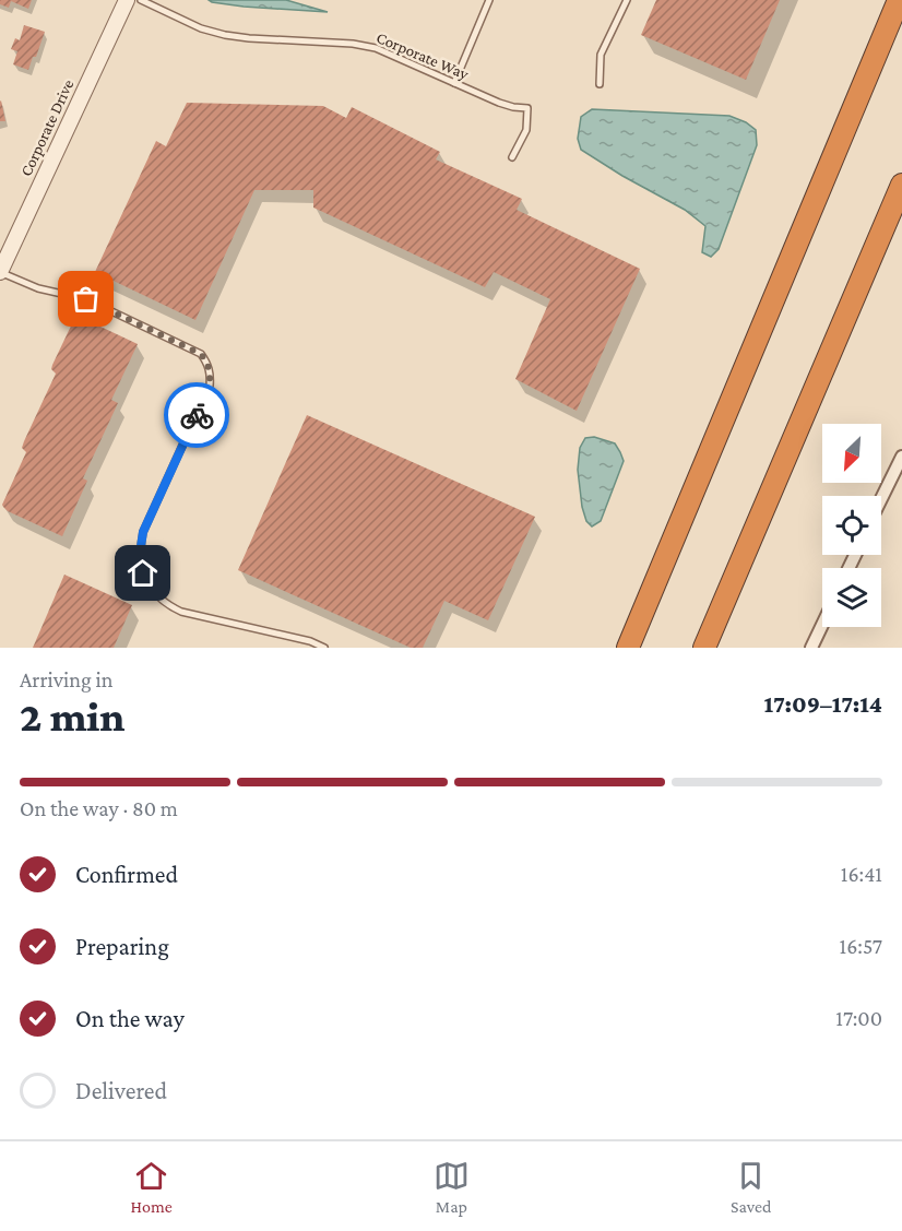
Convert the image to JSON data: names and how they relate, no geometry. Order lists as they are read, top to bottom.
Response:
{
  "streets": {
    "street": ["Corporate Drive"],
    "lane": ["Corporate Way"]
  },
  "north": "bottom left",
  "page": {
    "heading": ["2 min", "Arriving in", "17:09–17:14"],
    "bar": "On the way · 80 m",
    "list": [
      ["Confirmed", "16:41"],
      ["Preparing", "16:57"],
      ["On the way", "17:00"],
      "Delivered"
    ],
    "tabs": ["Home", "Map", "Saved"]
  }
}
